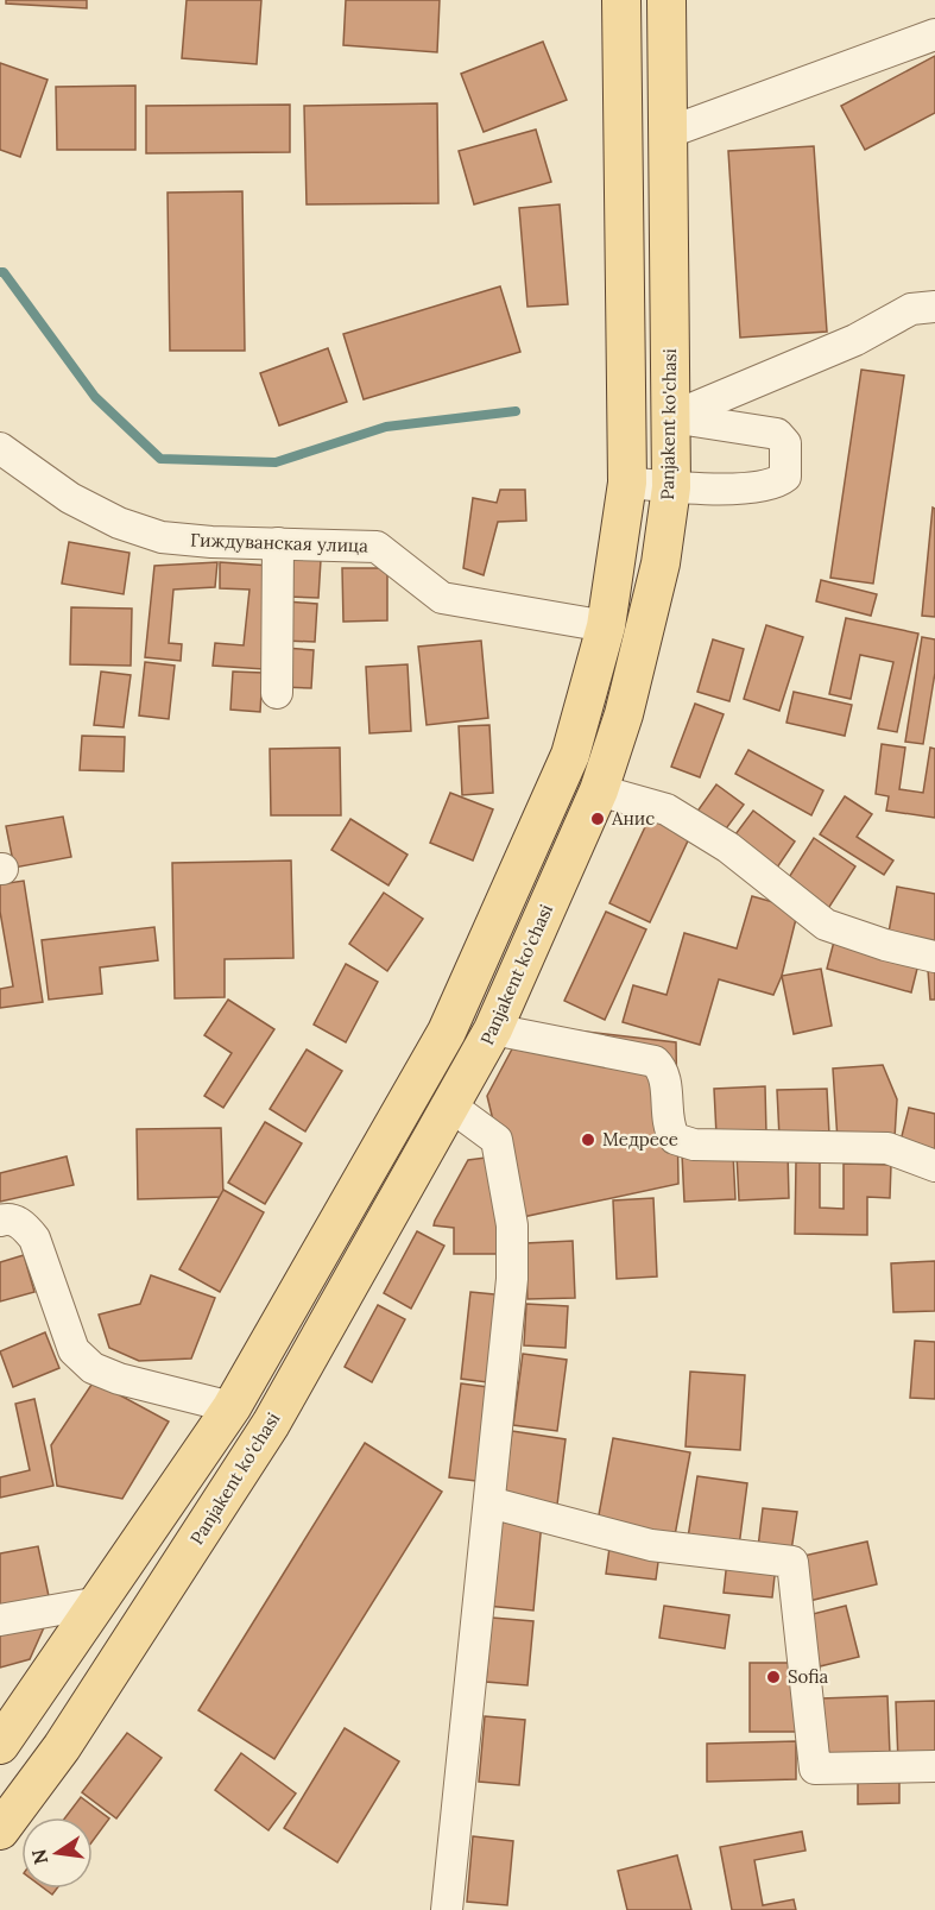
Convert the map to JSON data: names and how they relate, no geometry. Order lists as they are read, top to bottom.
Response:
{
  "streets": {
    "main road": ["Panjakent ko'chasi"],
    "street": ["Гиждуванская улица"]
  },
  "places": ["Анис", "Медресе", "Sofia"],
  "north": "left"
}
